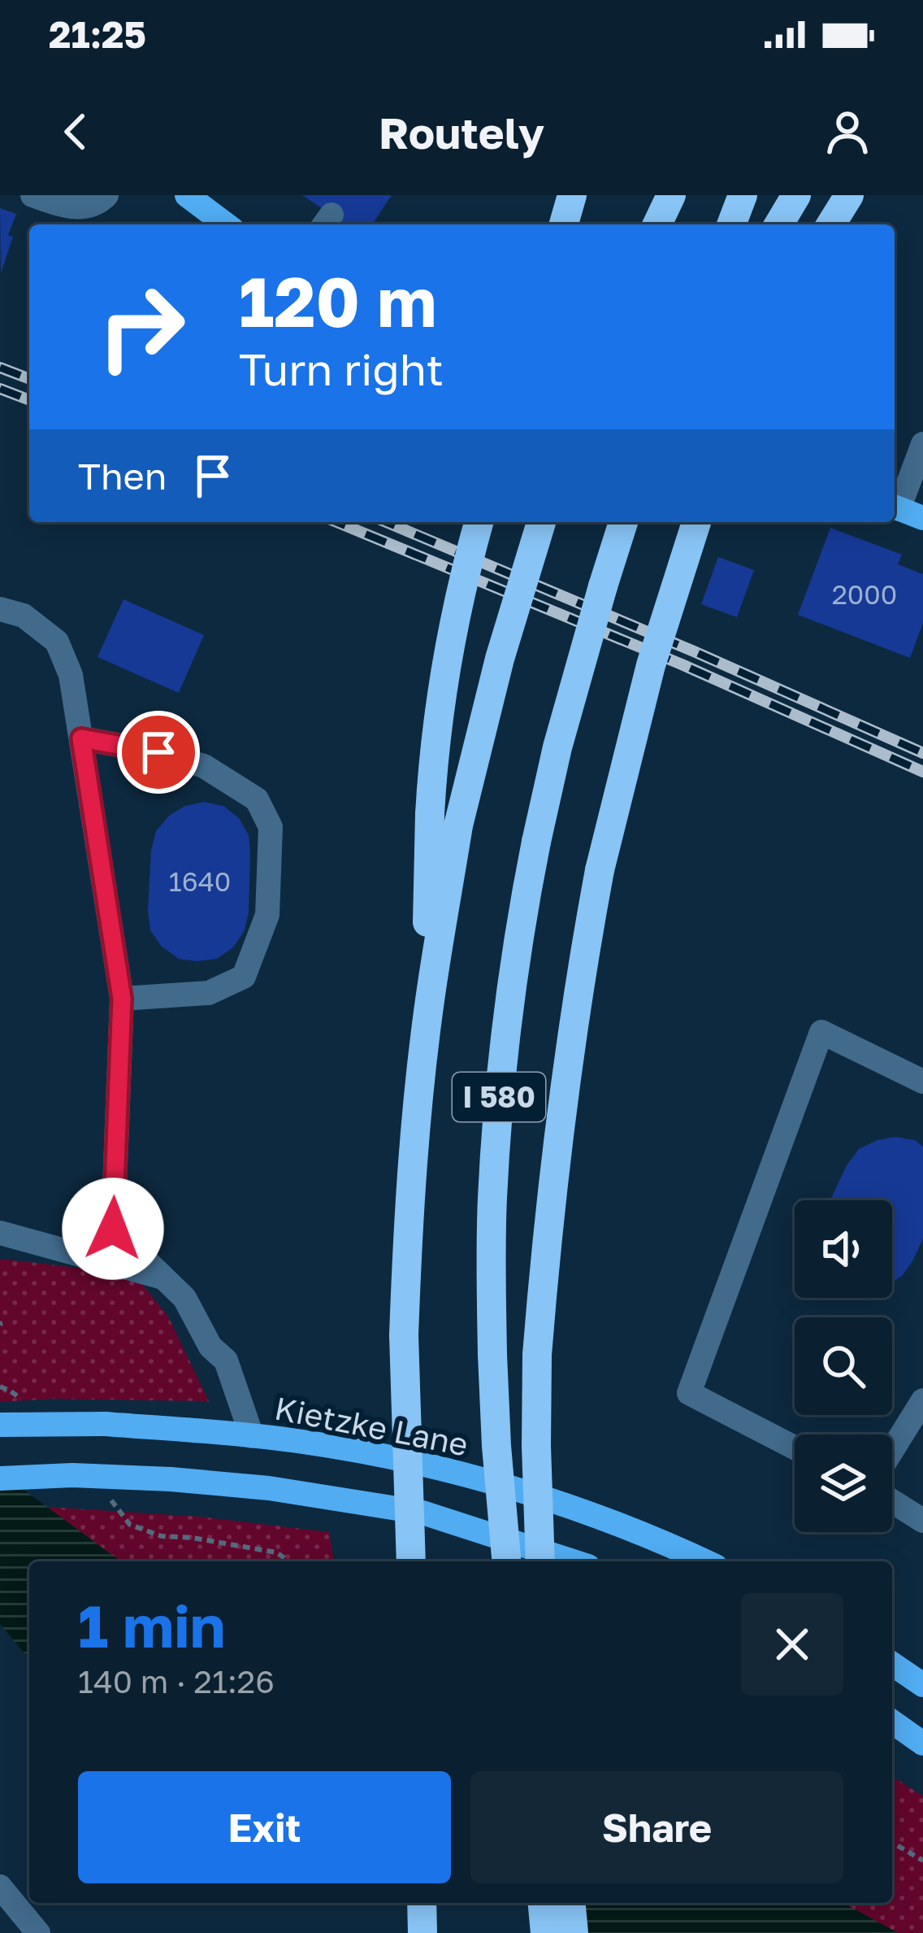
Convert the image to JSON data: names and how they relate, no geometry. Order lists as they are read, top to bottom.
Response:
{
  "streets": {
    "highway": ["I 580"],
    "main road": ["Kietzke Lane"]
  },
  "house_numbers": ["2000", "1640"],
  "page": {
    "status": "21:25",
    "header": "Routely",
    "turn": ["120 m", "Turn right"],
    "then": "Then",
    "heading": ["1 min", "140 m · 21:26"],
    "buttons": ["Exit", "Share"]
  }
}
